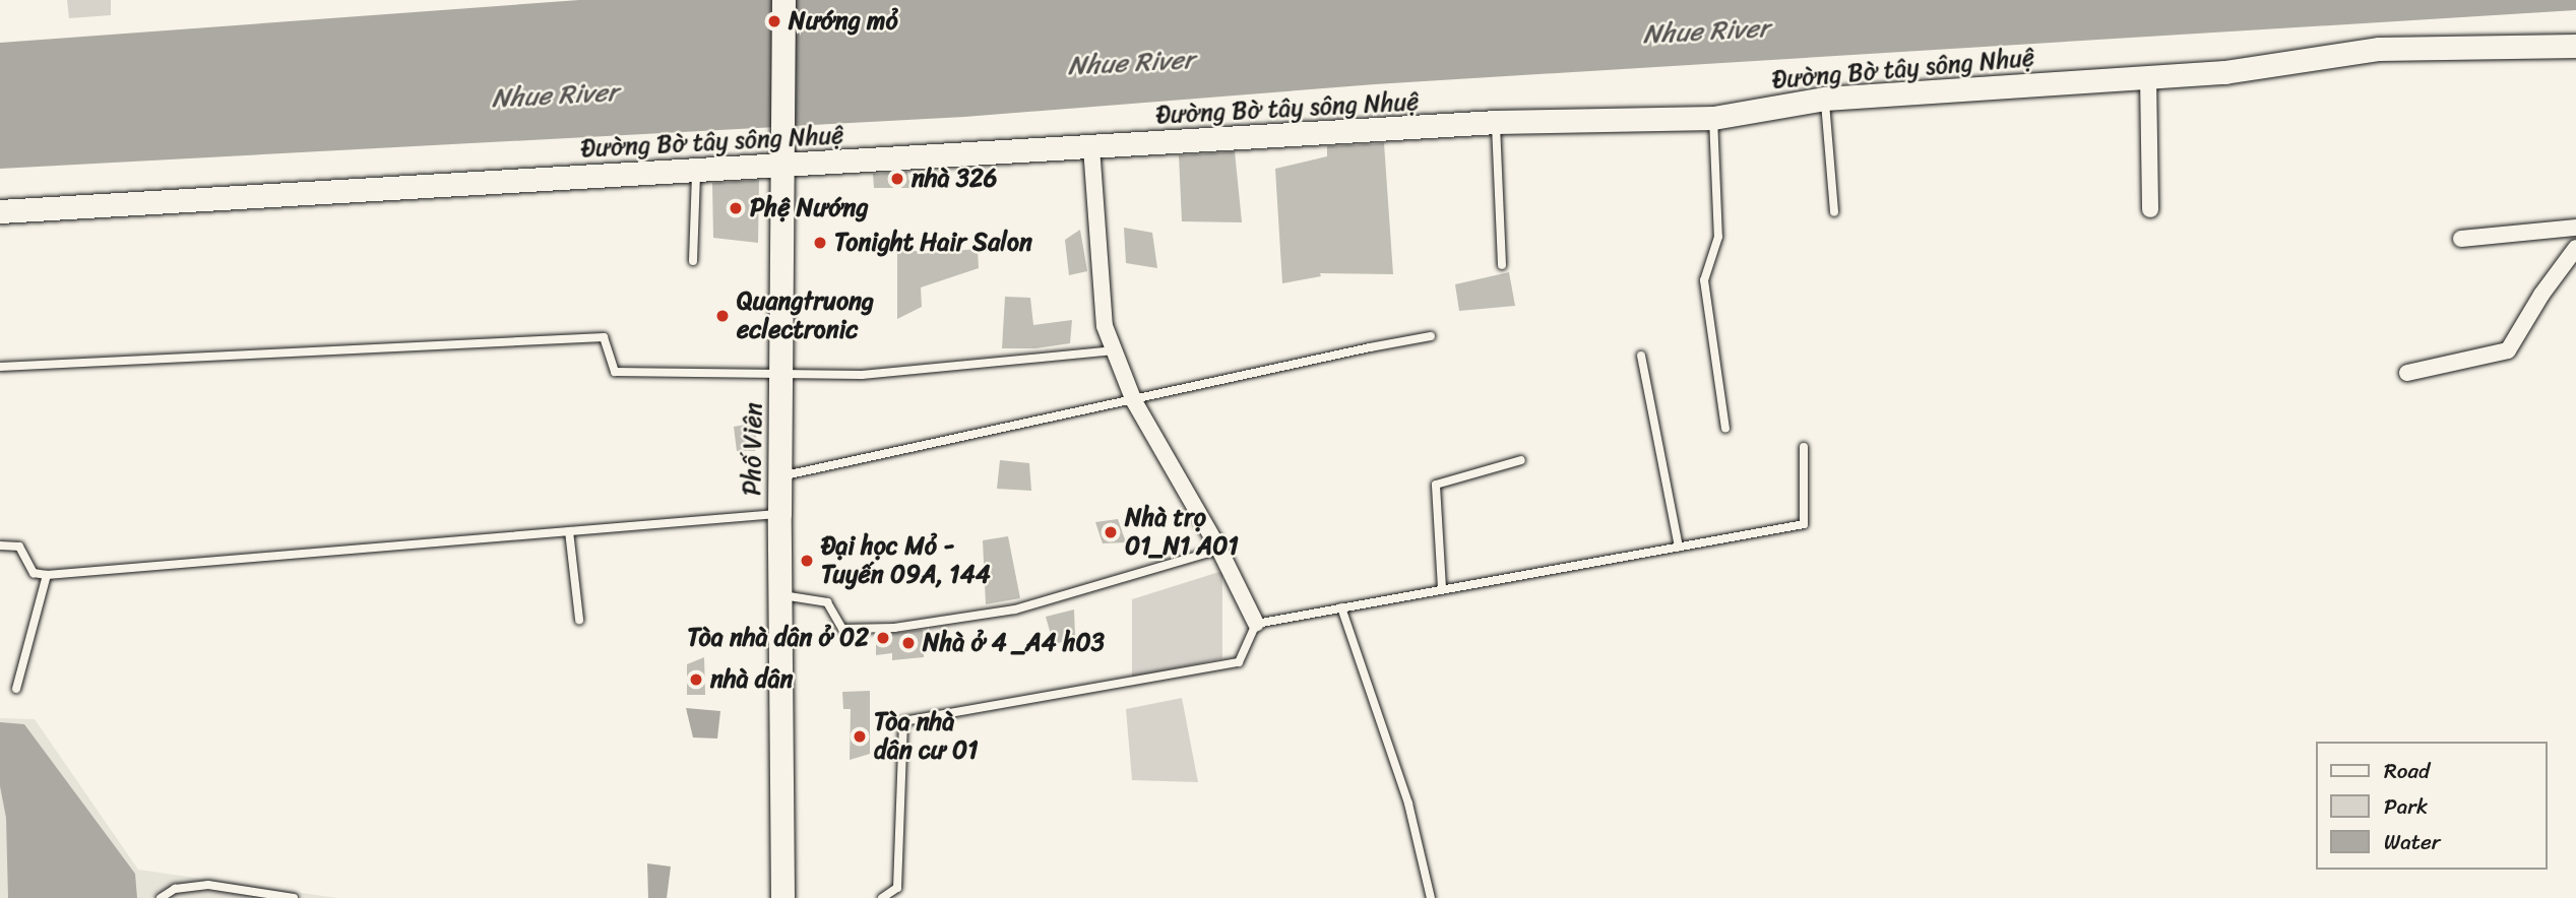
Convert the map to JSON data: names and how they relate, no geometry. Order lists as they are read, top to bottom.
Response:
{
  "streets": {
    "street": ["Đường Bờ tây sông Nhuệ", "Phố Viên"]
  },
  "crossings": [
    ["Đường Bờ tây sông Nhuệ", "Phố Viên"]
  ],
  "water": ["Nhue River"],
  "places": [
    "Nướng mỏ",
    "nhà 326",
    "Phệ Nướng",
    "Tonight Hair Salon",
    "Quangtruong eclectronic",
    "Nhà trọ 01_N1 A01",
    "Đại học Mỏ - Tuyến 09A, 144",
    "Tòa nhà dân ở 02",
    "Nhà ở 4 _A4 h03",
    "nhà dân",
    "Tòa nhà dân cư 01"
  ],
  "legend": ["Road", "Park", "Water"]
}
